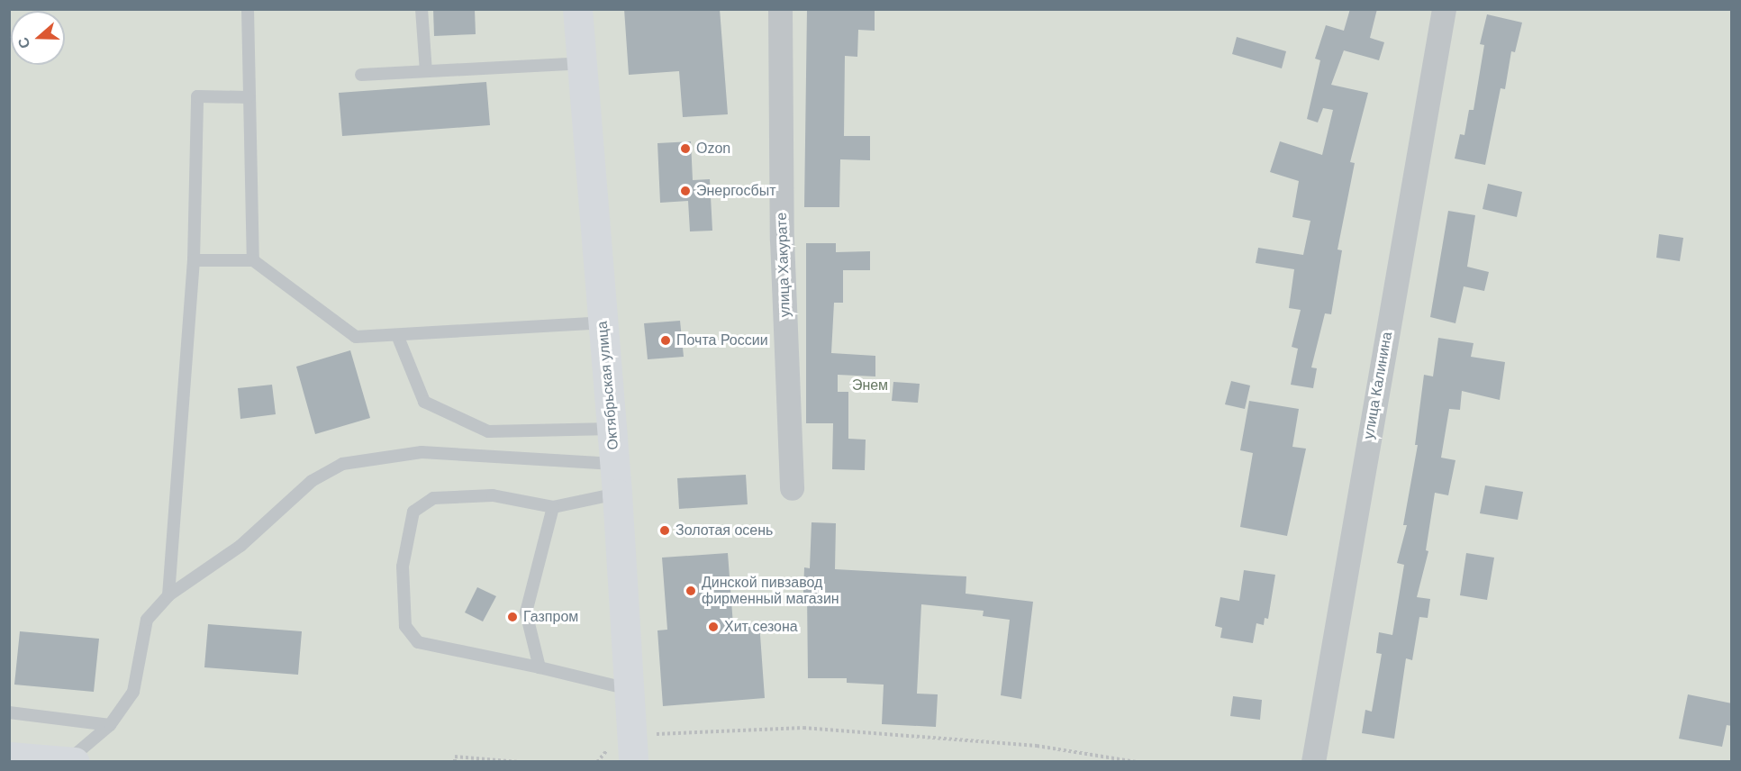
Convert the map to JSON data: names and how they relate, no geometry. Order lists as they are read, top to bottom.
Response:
{
  "streets": {
    "main road": ["Октябрьская улица"],
    "street": ["улица Хакурате", "улица Калинина"]
  },
  "parks": ["Энем"],
  "places": [
    "Ozon",
    "Энергосбыт",
    "Почта России",
    "Золотая осень",
    "Динской пивзавод фирменный магазин",
    "Газпром",
    "Хит сезона"
  ],
  "north": "left"
}
